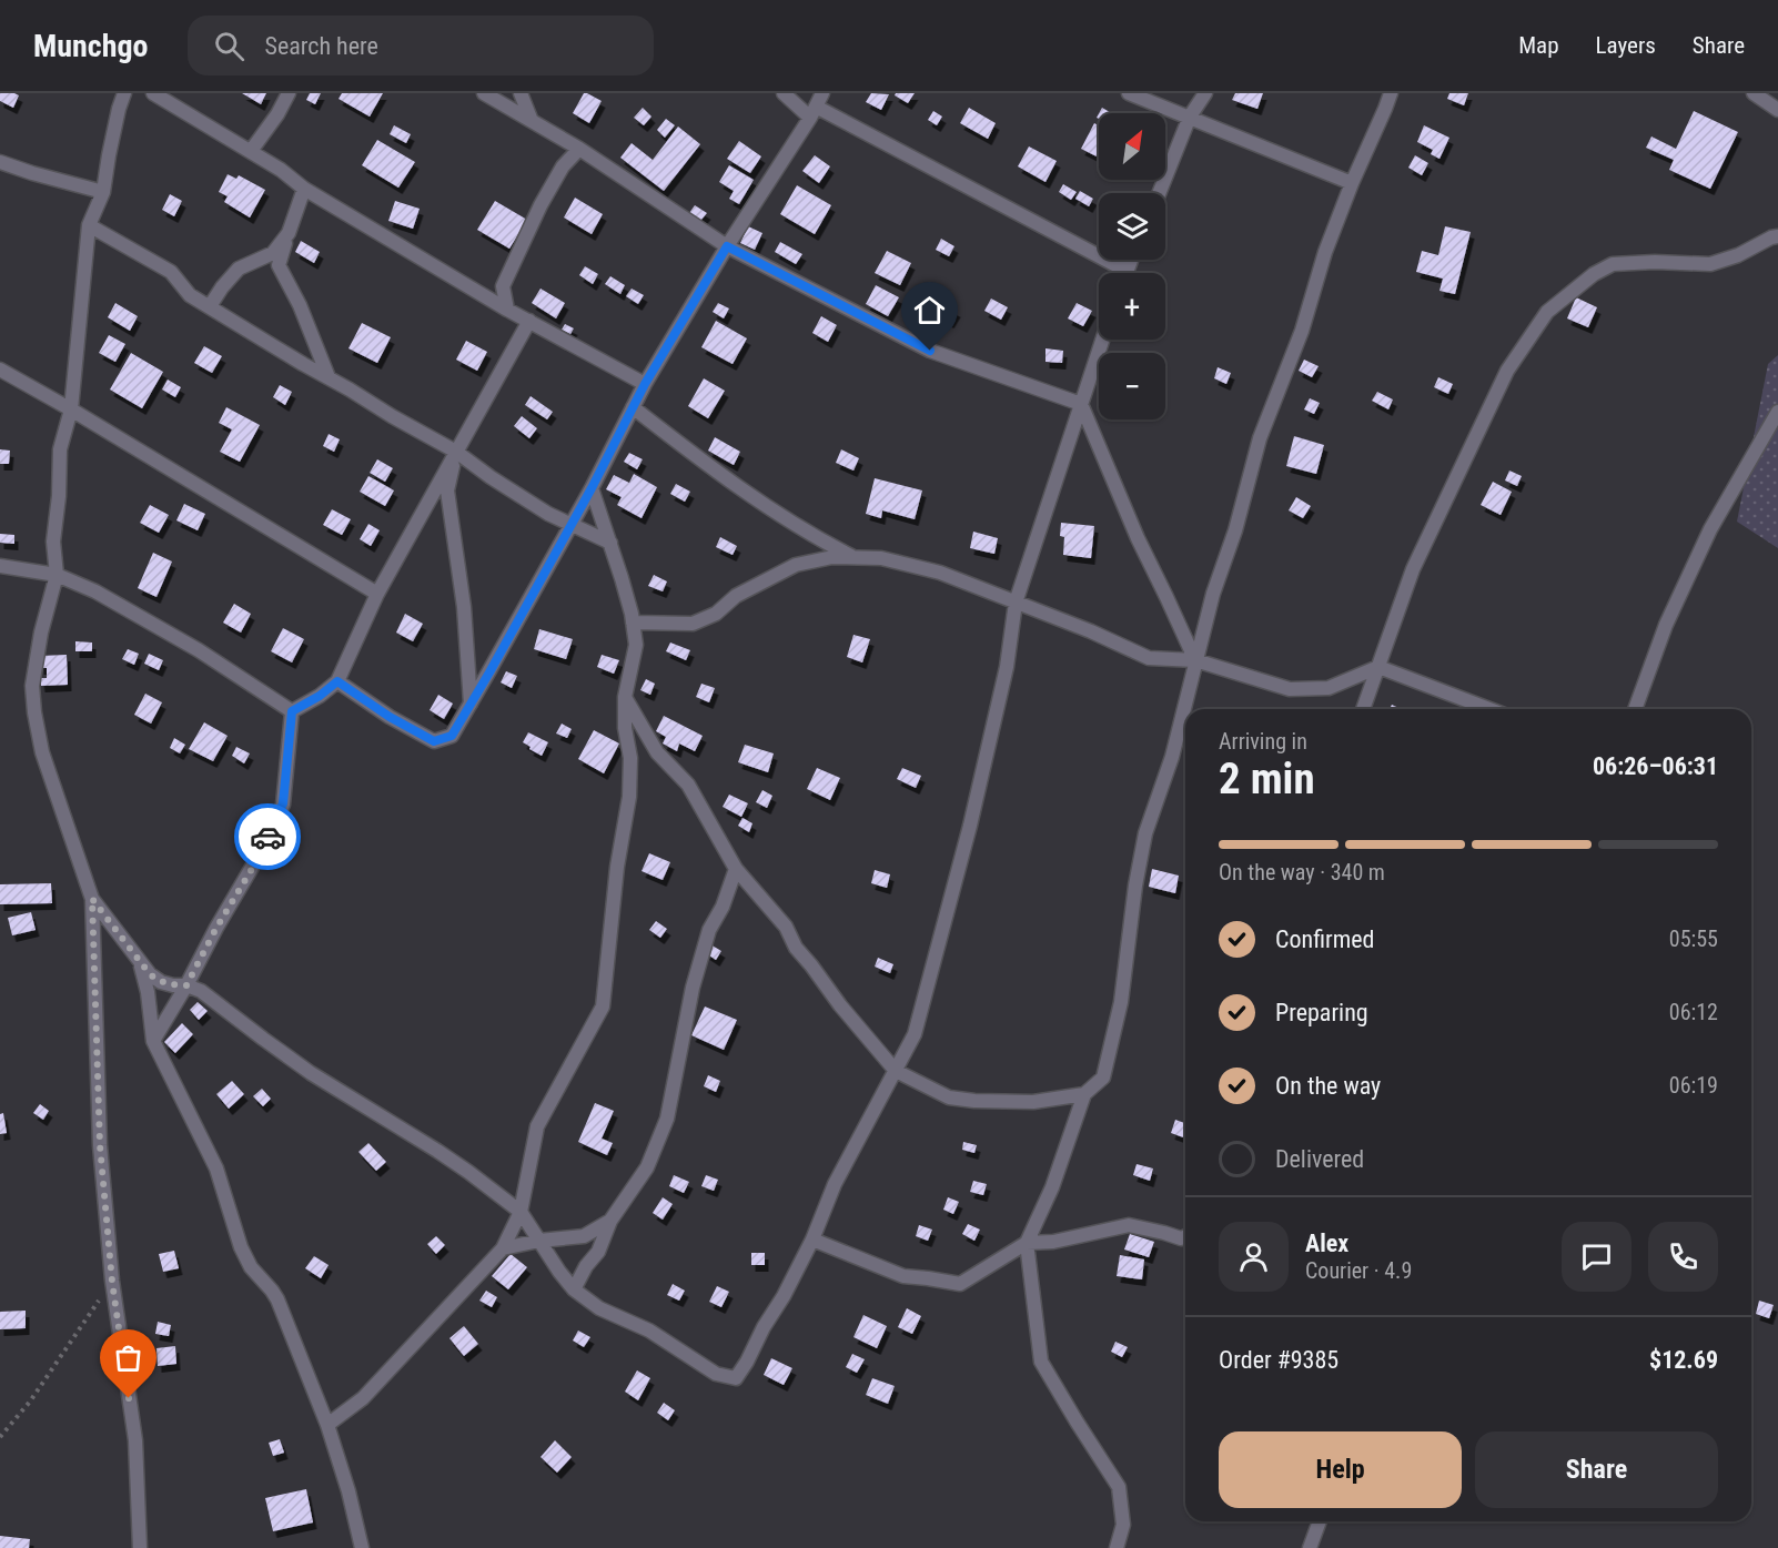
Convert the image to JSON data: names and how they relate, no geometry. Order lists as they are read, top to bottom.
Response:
{
  "north": "top right",
  "page": {
    "header": "Munchgo",
    "search": "Search here",
    "nav": ["Map", "Layers", "Share"],
    "map_buttons": ["+", "−"],
    "heading": ["2 min", "Arriving in", "06:26–06:31"],
    "panel": [
      "Alex",
      "Courier · 4.9",
      "Order #9385",
      "$12.69"
    ],
    "bar": "On the way · 340 m",
    "list": [
      ["Confirmed", "05:55"],
      ["Preparing", "06:12"],
      ["On the way", "06:19"],
      "Delivered"
    ],
    "buttons": ["Help", "Share"]
  }
}
